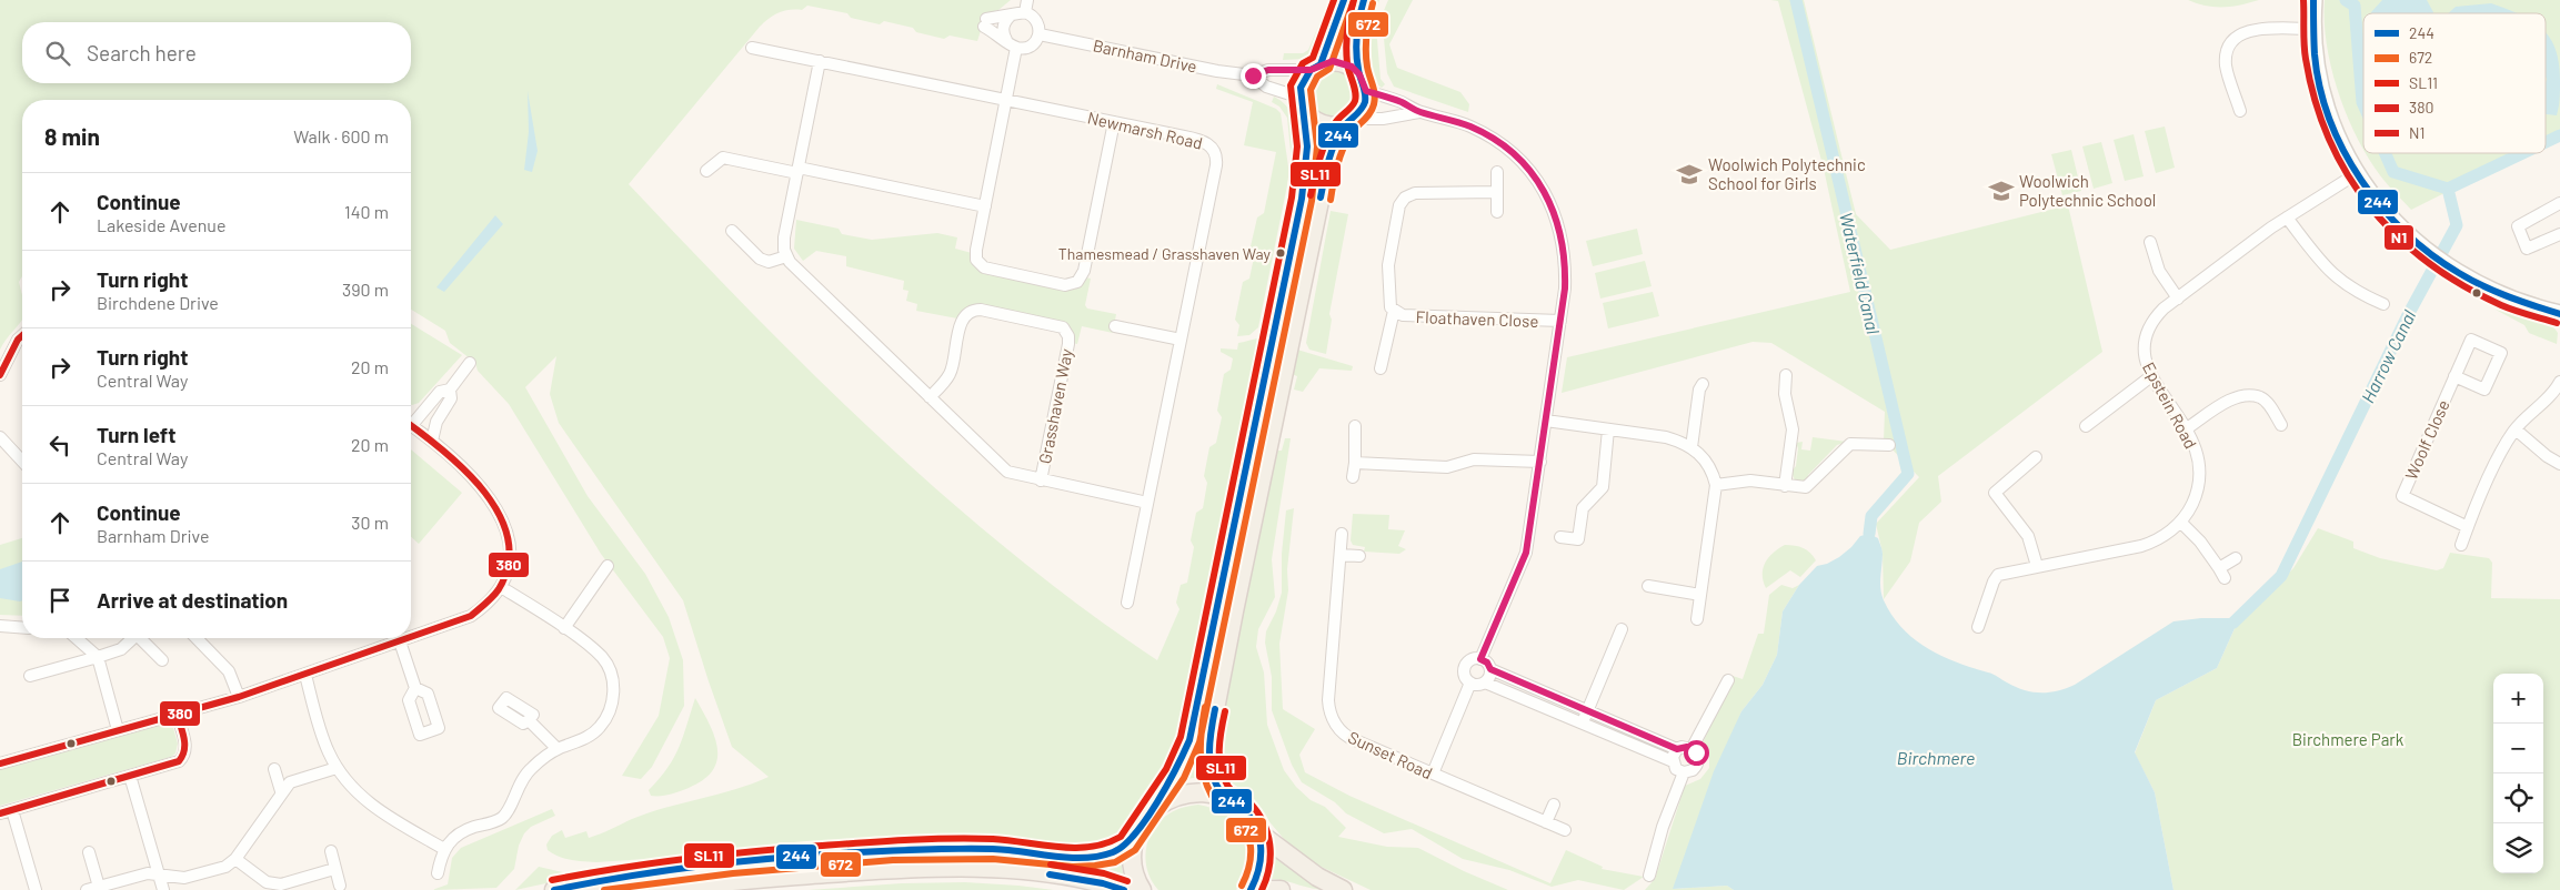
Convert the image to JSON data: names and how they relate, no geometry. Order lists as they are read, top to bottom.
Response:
{
  "streets": {
    "street": [
      "Barnham Drive",
      "Newmarsh Road",
      "Floathaven Close",
      "Epstein Road",
      "Grasshaven Way",
      "Woolf Close",
      "Sunset Road"
    ]
  },
  "water": ["Waterfield Canal", "Harrow Canal", "Birchmere"],
  "parks": ["Birchmere Park"],
  "places": {
    "school or university": ["Woolwich Polytechnic School for Girls", "Woolwich Polytechnic School"],
    "other": ["Thamesmead / Grasshaven Way"]
  },
  "lines": [
    "transit line 244",
    "transit line SL11",
    "transit line N1",
    "transit line 672",
    "transit line 380"
  ],
  "legend": [
    "244",
    "672",
    "SL11",
    "380",
    "N1"
  ],
  "page": {
    "search": "Search here",
    "heading": ["8 min", "Walk · 600 m"],
    "list": [
      ["Continue", "Lakeside Avenue", "140 m"],
      ["Turn right", "Birchdene Drive", "390 m"],
      ["Turn right", "Central Way", "20 m"],
      ["Turn left", "Central Way", "20 m"],
      ["Continue", "Barnham Drive", "30 m"],
      "Arrive at destination"
    ],
    "map_buttons": ["+", "−"]
  }
}
